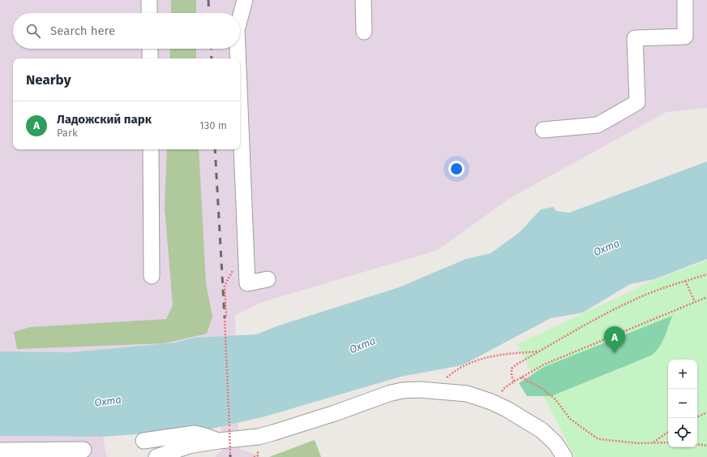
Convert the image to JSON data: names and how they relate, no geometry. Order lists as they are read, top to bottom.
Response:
{
  "water": ["Охта"],
  "page": {
    "search": "Search here",
    "heading": "Nearby",
    "list": [
      {
        "mark": "A",
        "name": "Ладожский парк",
        "note": "Park",
        "value": "130 m"
      }
    ],
    "pins": "A",
    "map_buttons": ["+", "−"]
  }
}
